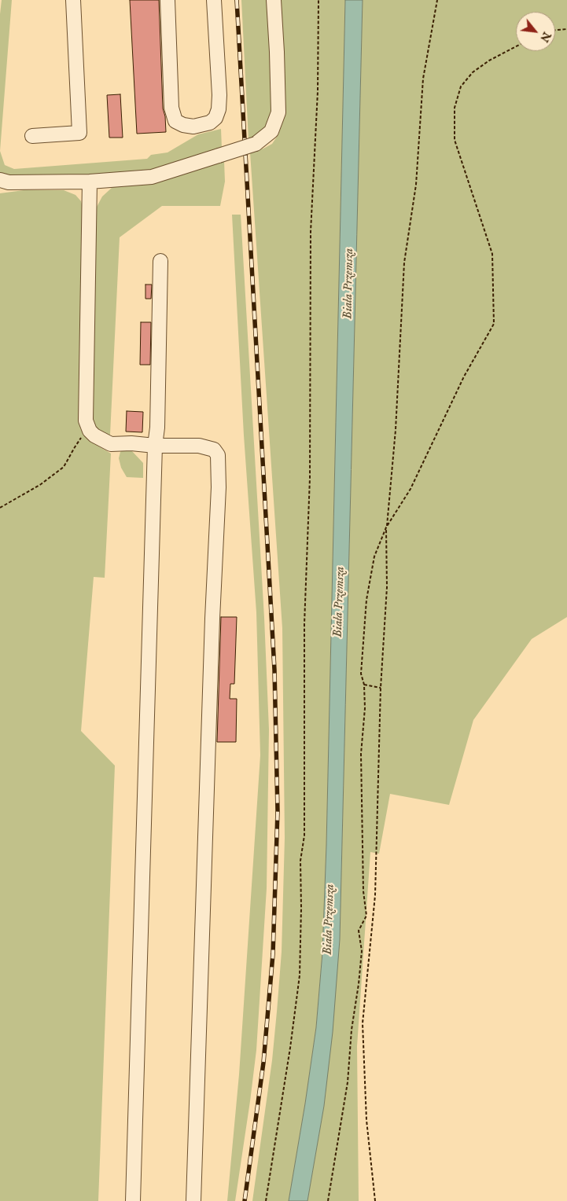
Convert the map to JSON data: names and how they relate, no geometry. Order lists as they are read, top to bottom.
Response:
{
  "water": ["Biała Przemsza"],
  "north": "bottom right"
}
